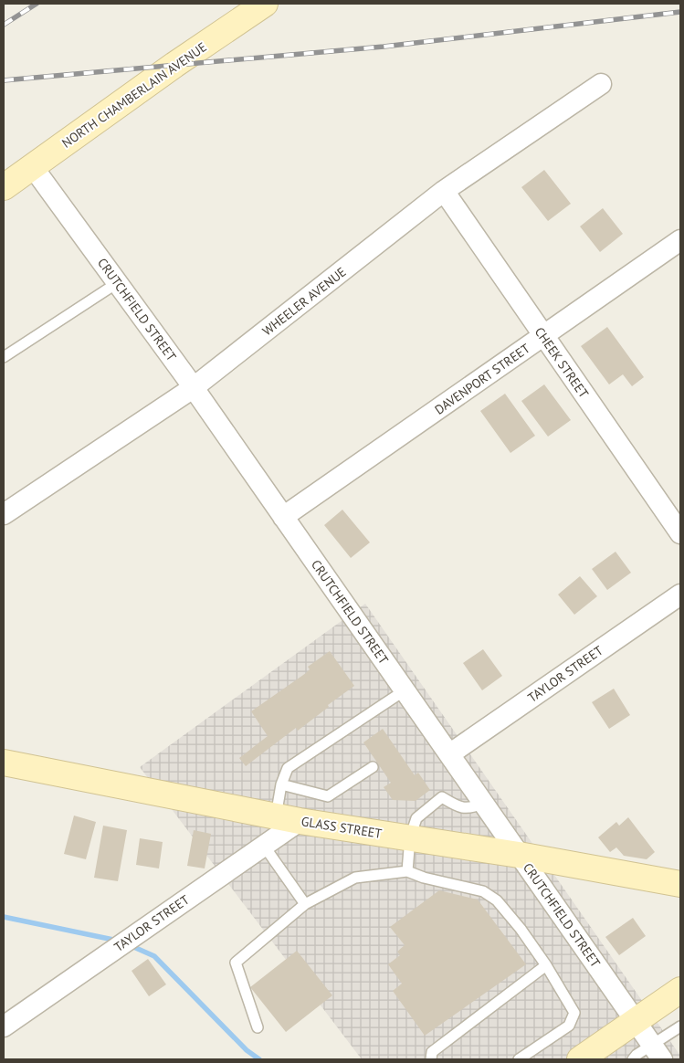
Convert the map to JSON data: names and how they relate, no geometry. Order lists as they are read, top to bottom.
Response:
{
  "streets": {
    "main road": ["NORTH CHAMBERLAIN AVENUE", "GLASS STREET"],
    "street": [
      "WHEELER AVENUE",
      "CRUTCHFIELD STREET",
      "CHEEK STREET",
      "DAVENPORT STREET",
      "TAYLOR STREET"
    ]
  },
  "crossings": [
    ["NORTH CHAMBERLAIN AVENUE", "CRUTCHFIELD STREET"],
    ["WHEELER AVENUE", "CRUTCHFIELD STREET"],
    ["WHEELER AVENUE", "CHEEK STREET"],
    ["CRUTCHFIELD STREET", "DAVENPORT STREET"],
    ["CRUTCHFIELD STREET", "TAYLOR STREET"],
    ["CRUTCHFIELD STREET", "GLASS STREET"],
    ["CHEEK STREET", "DAVENPORT STREET"],
    ["TAYLOR STREET", "GLASS STREET"]
  ]
}
